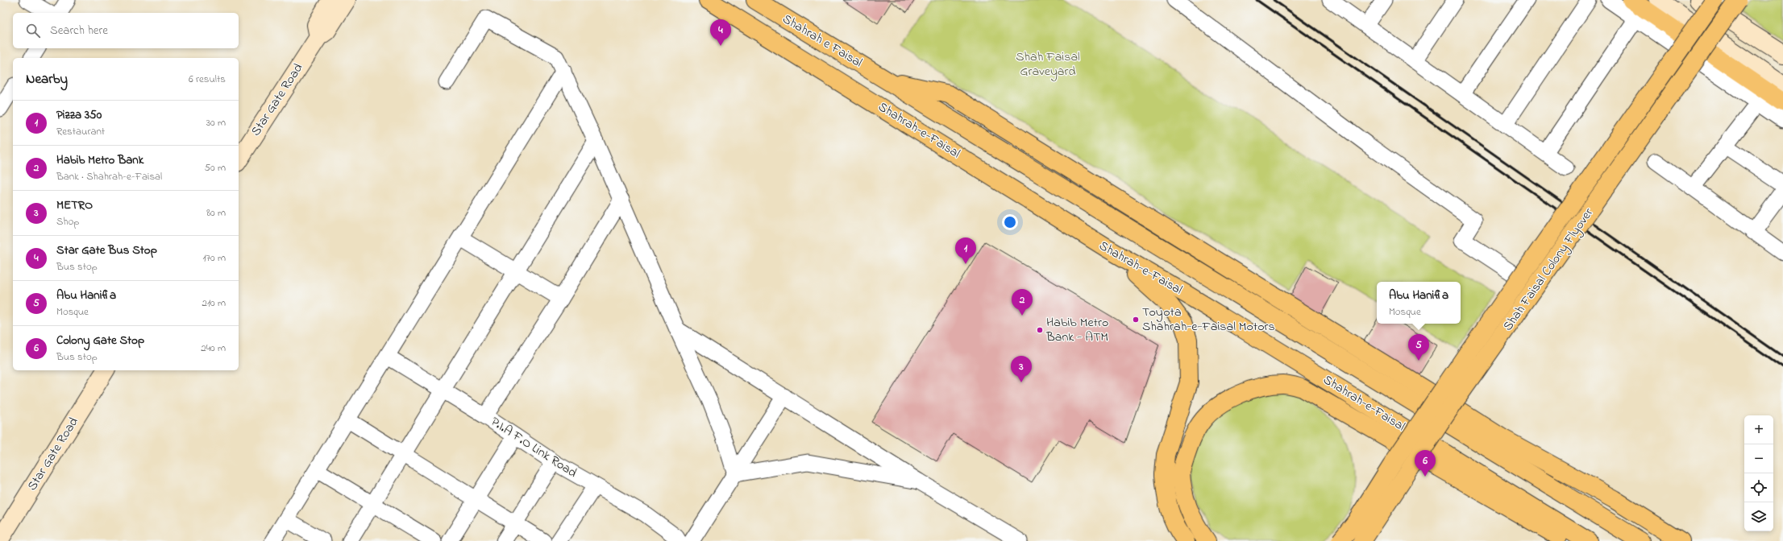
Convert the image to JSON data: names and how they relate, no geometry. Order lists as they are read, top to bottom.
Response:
{
  "streets": {
    "main road": ["Shahrah e Faisal", "Shahrah-e-Faisal", "Shah Faisal Colony Flyover"],
    "street": ["Star Gate Road", "P.I.A F.O Link Road"]
  },
  "crossings": [
    ["Shahrah e Faisal", "Shahrah-e-Faisal"]
  ],
  "parks": ["Shah Faisal Graveyard"],
  "places": ["Toyota Shahrah-e-Faisal Motors", "Habib Metro Bank - ATM"],
  "page": {
    "search": "Search here",
    "pins": [
      "4",
      "1",
      "2",
      "5",
      "3",
      "6"
    ],
    "heading": ["Nearby", "6 results"],
    "list": [
      {
        "mark": "1",
        "name": "Pizza 350",
        "note": "Restaurant",
        "value": "30 m"
      },
      {
        "mark": "2",
        "name": "Habib Metro Bank",
        "note": "Bank · Shahrah-e-Faisal",
        "value": "50 m"
      },
      {
        "mark": "3",
        "name": "METRO",
        "note": "Shop",
        "value": "80 m"
      },
      {
        "mark": "4",
        "name": "Star Gate Bus Stop",
        "note": "Bus stop",
        "value": "170 m"
      },
      {
        "mark": "5",
        "name": "Abu Hanifia",
        "note": "Mosque",
        "value": "210 m"
      },
      {
        "mark": "6",
        "name": "Colony Gate Stop",
        "note": "Bus stop",
        "value": "240 m"
      }
    ],
    "popup": ["Abu Hanifia", "Mosque"],
    "map_buttons": ["+", "−"]
  }
}
